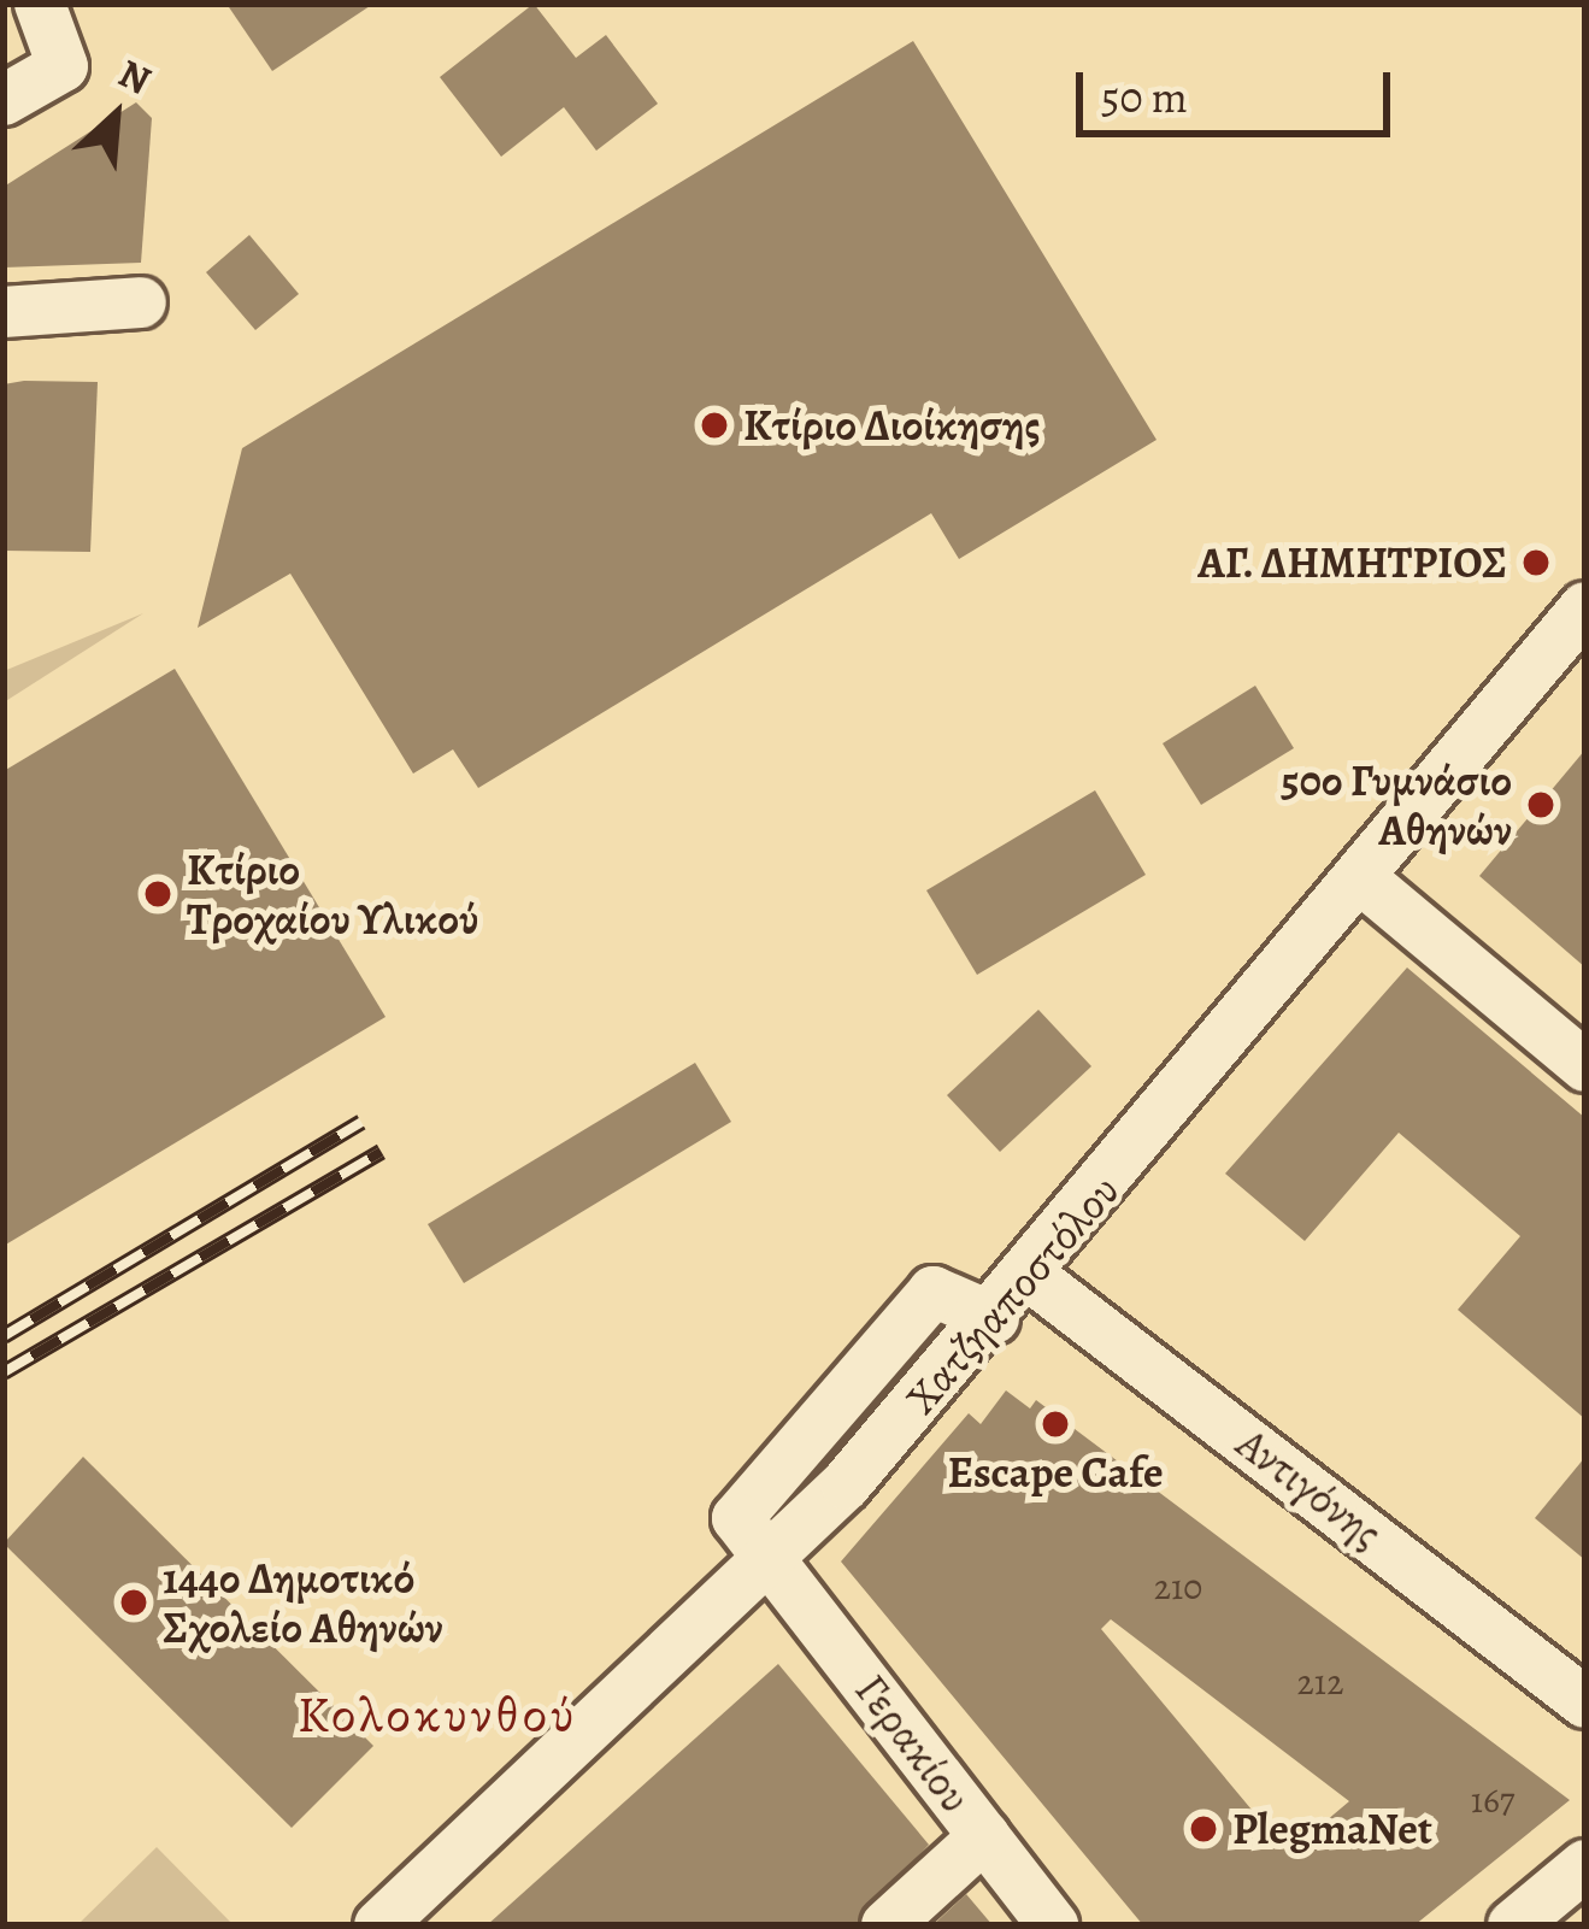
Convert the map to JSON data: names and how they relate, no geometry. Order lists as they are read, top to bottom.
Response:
{
  "streets": {
    "street": ["Χατζηαποστόλου", "Αντιγόνης", "Γερακίου"]
  },
  "crossings": [
    ["Χατζηαποστόλου", "Αντιγόνης"],
    ["Χατζηαποστόλου", "Γερακίου"]
  ],
  "districts": ["Κολοκυνθού"],
  "places": [
    "Κτίριο Διοίκησης",
    "ΑΓ. ΔΗΜΗΤΡΙΟΣ",
    "50ο Γυμνάσιο Αθηνών",
    "Κτίριο Τροχαίου Υλικού",
    "Escape Cafe",
    "144ο Δημοτικό Σχολείο Αθηνών",
    "PlegmaNet"
  ],
  "house_numbers": ["210", "212", "167"],
  "scale_bar": "50 m",
  "north": "top right"
}
